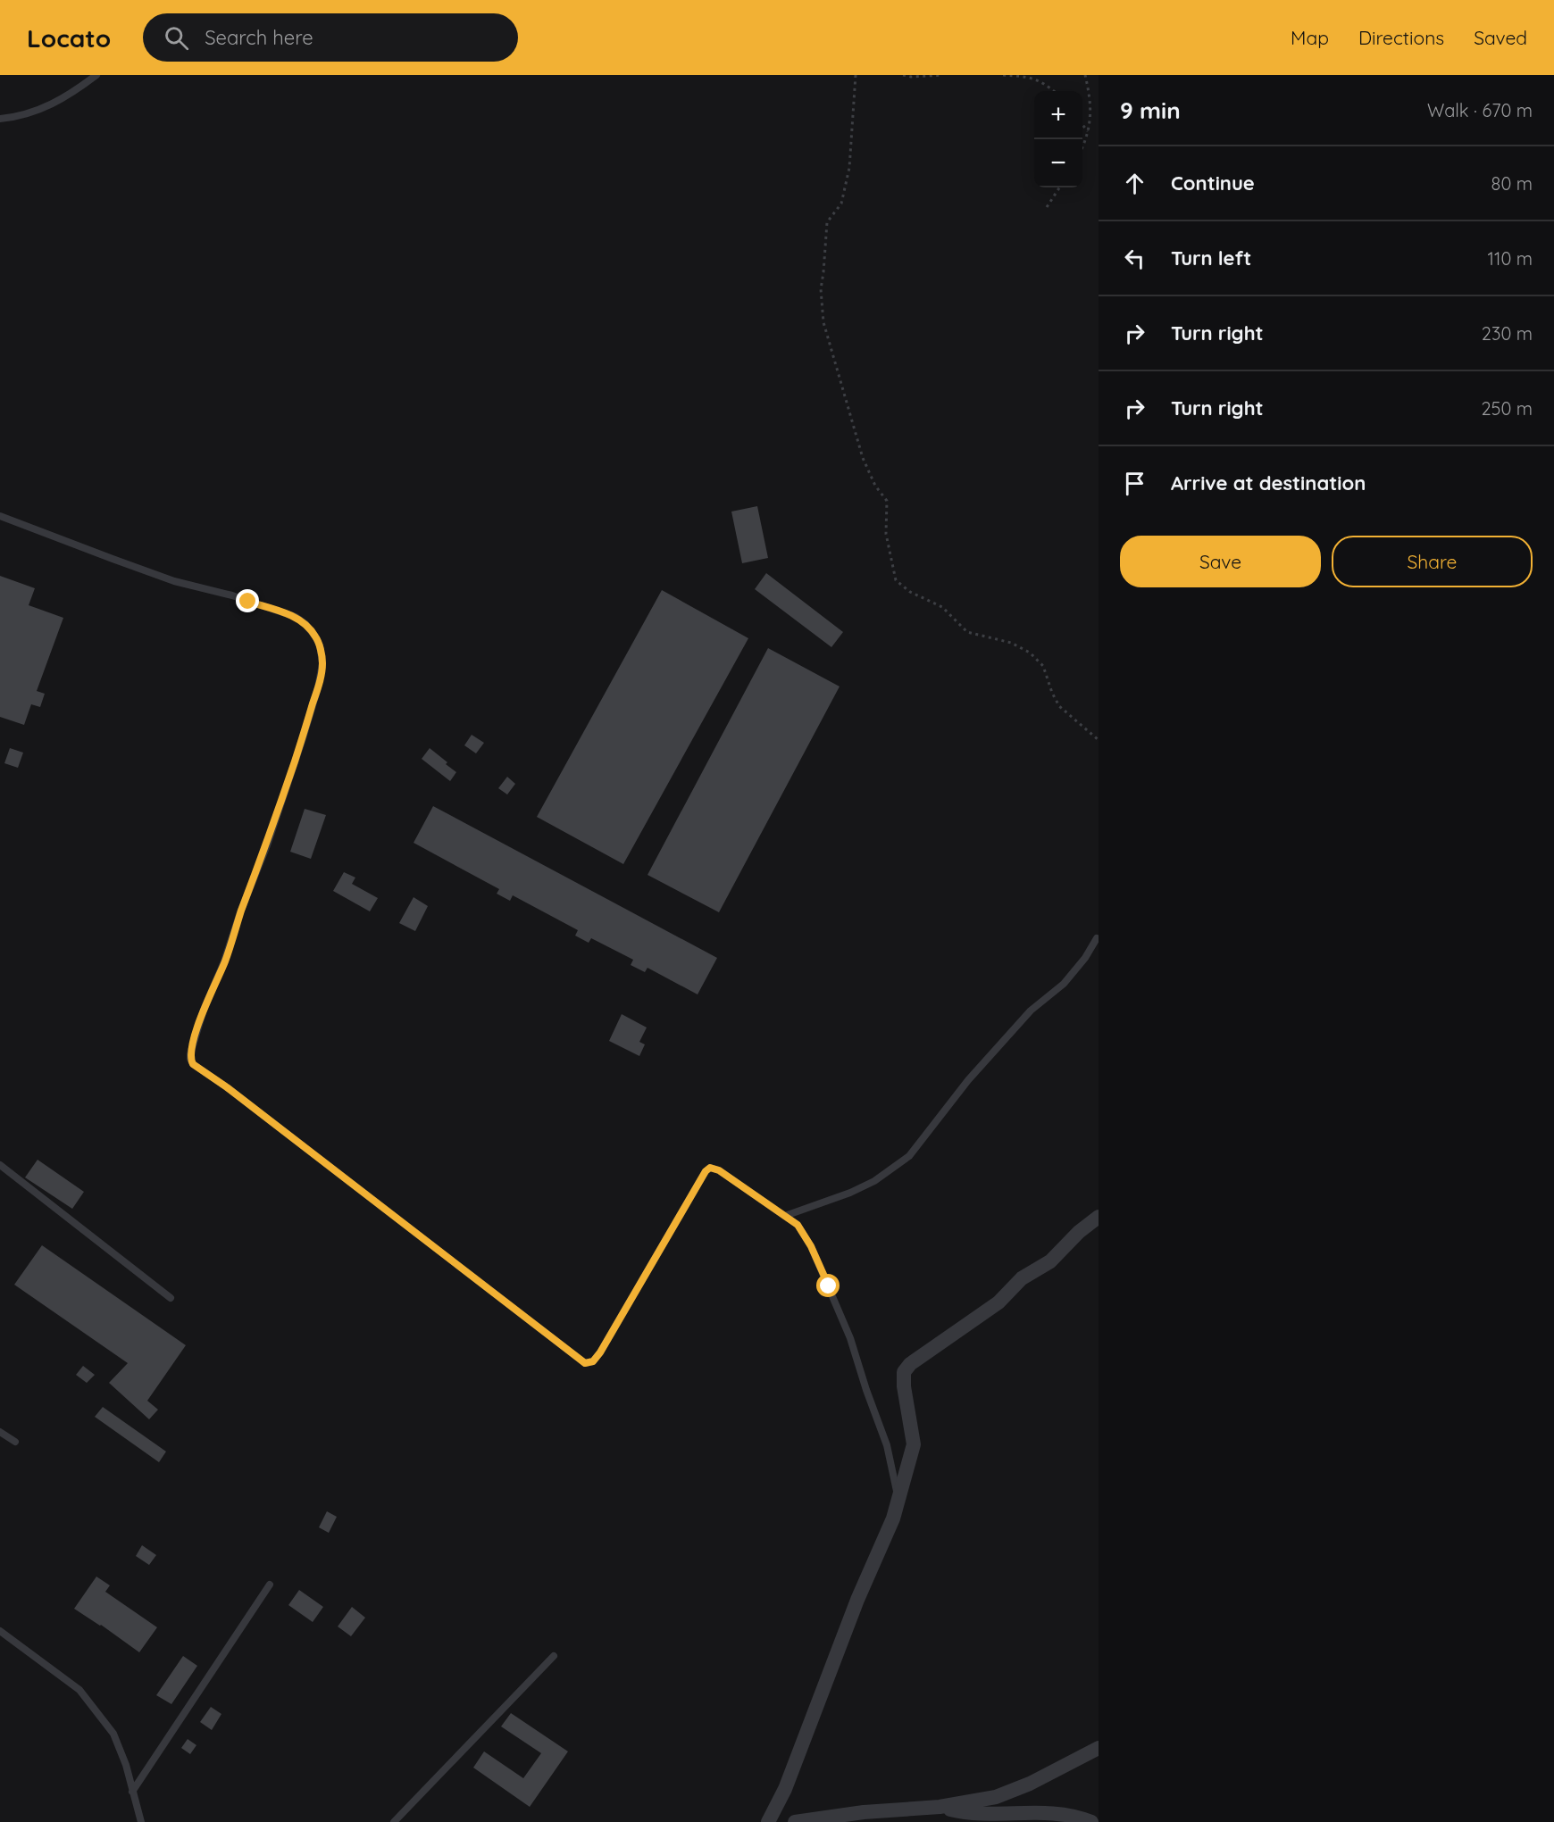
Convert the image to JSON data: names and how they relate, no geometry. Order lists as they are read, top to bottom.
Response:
{
  "page": {
    "header": "Locato",
    "search": "Search here",
    "nav": ["Map", "Directions", "Saved"],
    "heading": ["9 min", "Walk · 670 m"],
    "map_buttons": ["+", "−"],
    "list": [
      ["Continue", "80 m"],
      ["Turn left", "110 m"],
      ["Turn right", "230 m"],
      ["Turn right", "250 m"],
      "Arrive at destination"
    ],
    "buttons": ["Save", "Share"]
  }
}
